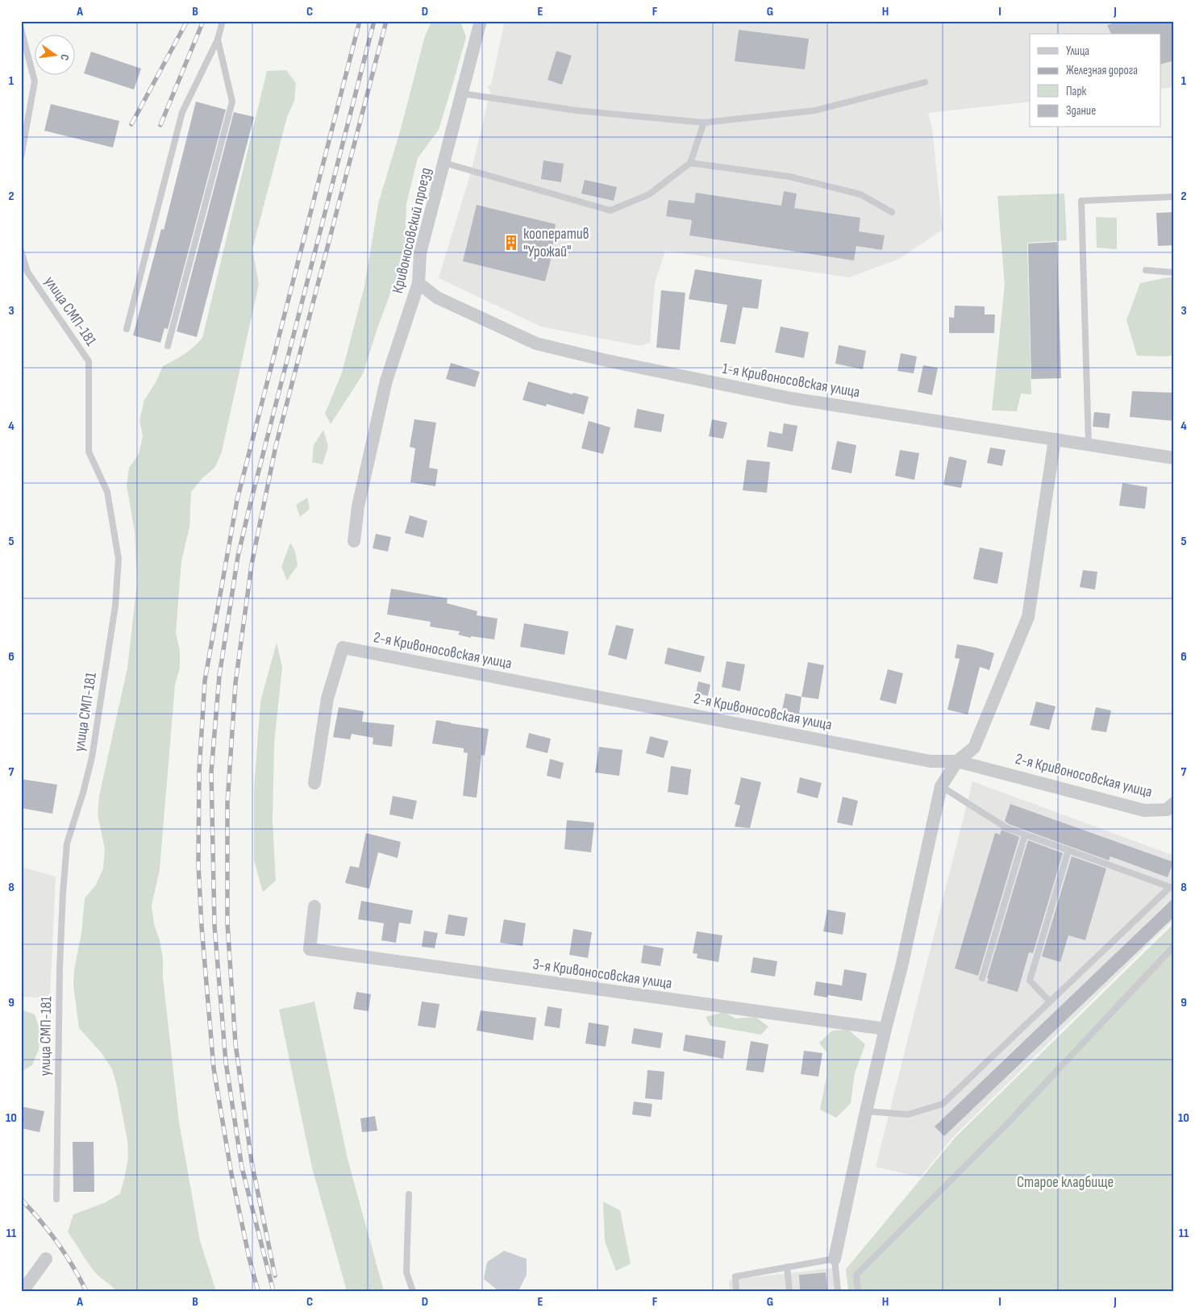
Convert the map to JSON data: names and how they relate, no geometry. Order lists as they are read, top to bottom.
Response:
{
  "streets": {
    "street": [
      "Кривоносовский проезд",
      "1-я Кривоносовская улица",
      "2-я Кривоносовская улица",
      "3-я Кривоносовская улица"
    ],
    "lane": ["улица СМП-181"]
  },
  "crossings": [
    ["Кривоносовский проезд", "1-я Кривоносовская улица"]
  ],
  "parks": ["Старое кладбище"],
  "places": {
    "building": ["кооператив \"Урожай\""]
  },
  "legend": [
    "Улица",
    "Железная дорога",
    "Парк",
    "Здание"
  ],
  "north": "right",
  "grid": {
    "columns": [
      "A",
      "B",
      "C",
      "D",
      "E",
      "F",
      "G",
      "H",
      "I",
      "J"
    ],
    "rows": [
      "1",
      "2",
      "3",
      "4",
      "5",
      "6",
      "7",
      "8",
      "9",
      "10",
      "11"
    ]
  }
}
